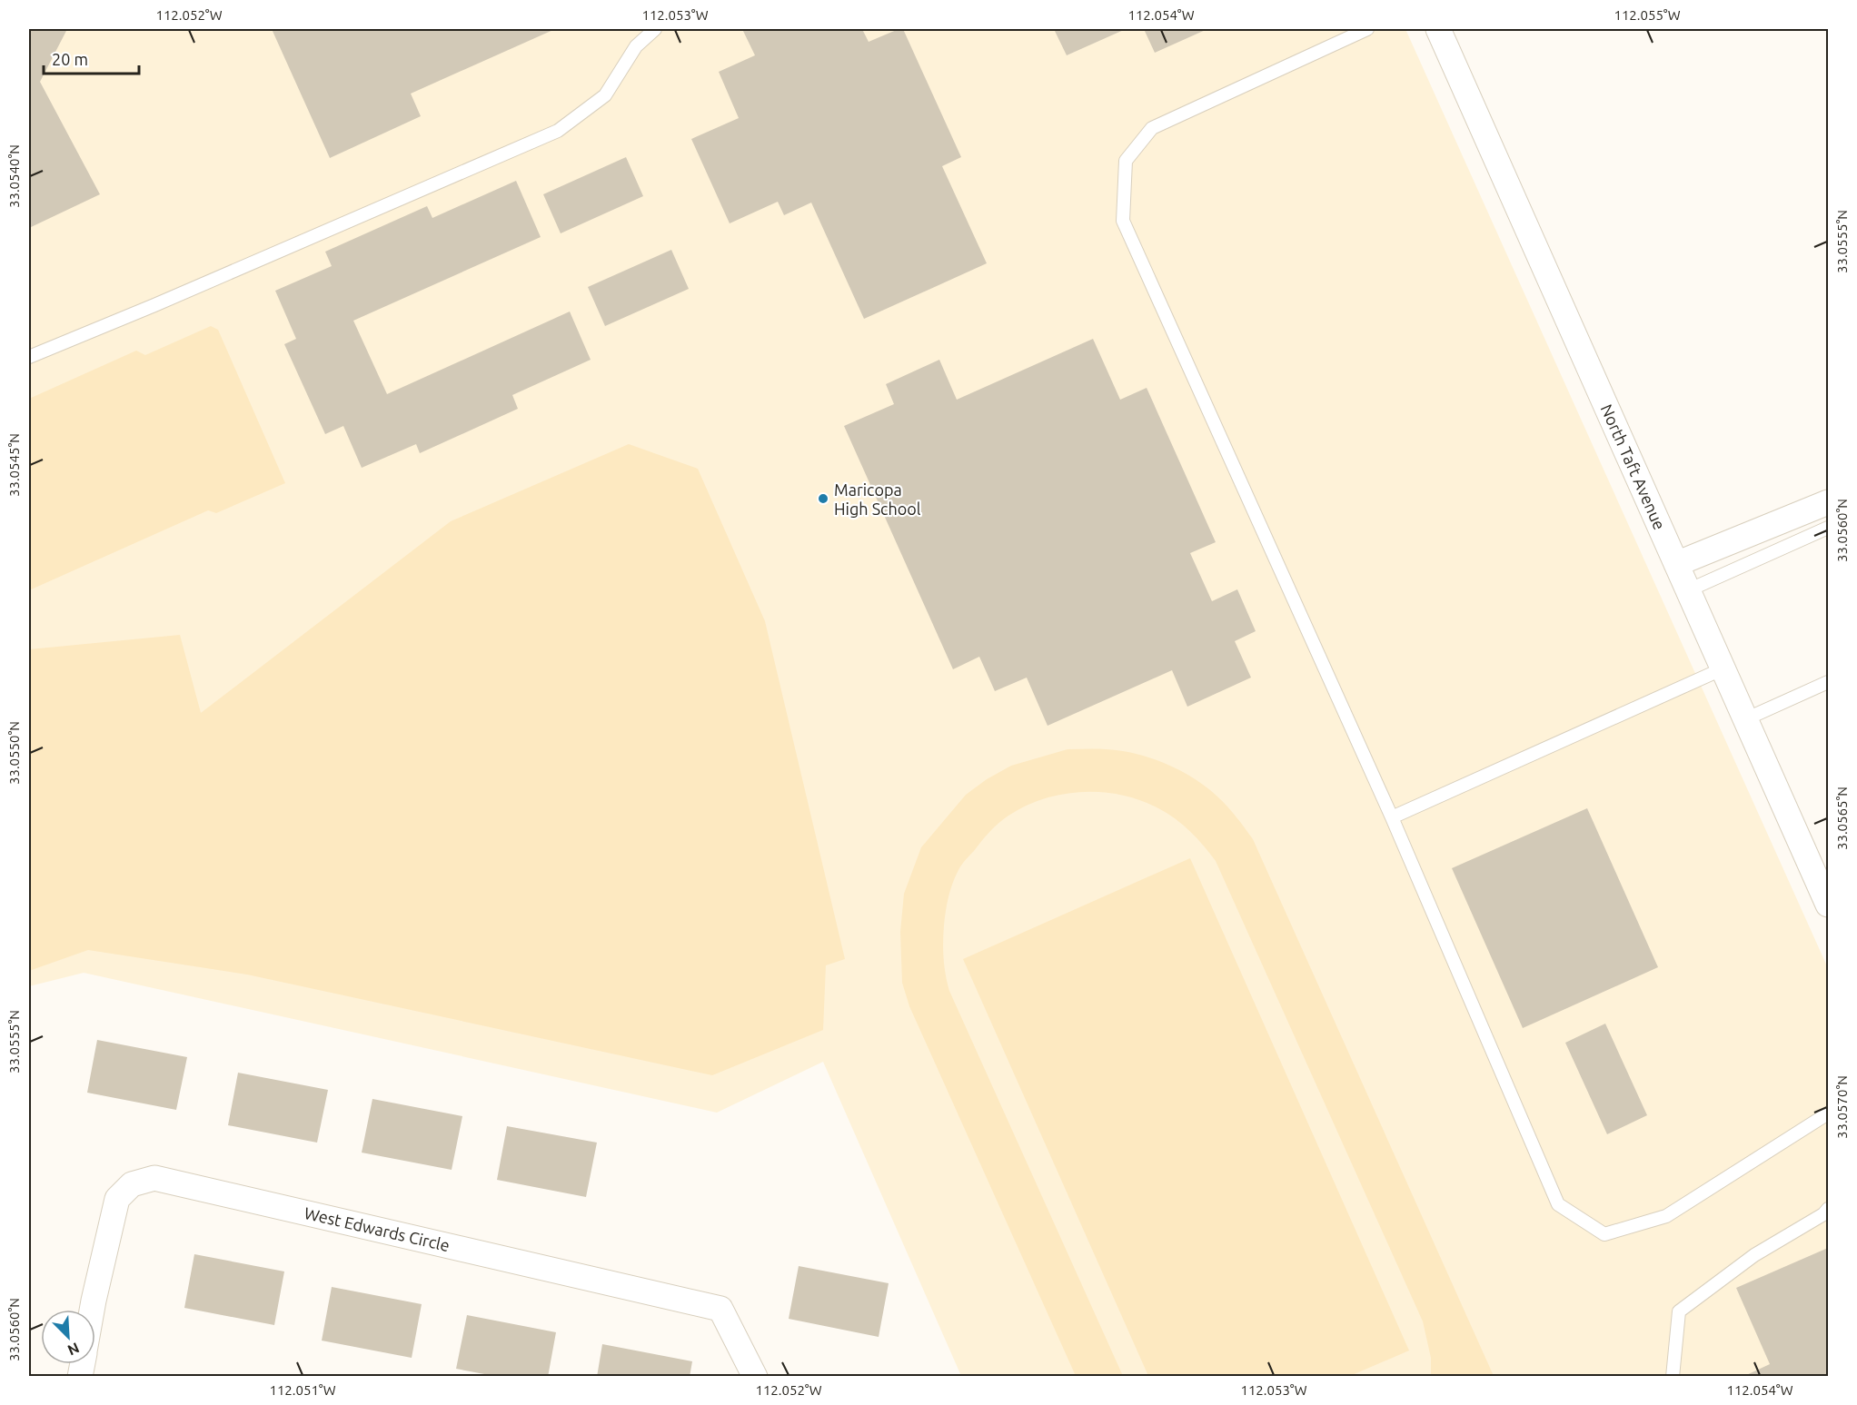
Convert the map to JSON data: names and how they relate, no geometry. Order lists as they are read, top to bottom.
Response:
{
  "streets": {
    "street": ["North Taft Avenue", "West Edwards Circle"]
  },
  "places": ["Maricopa High School"],
  "scale_bar": "20 m",
  "north": "bottom right",
  "coordinates": [
    "112.052°W",
    "112.053°W",
    "112.054°W",
    "112.055°W",
    "33.0540°N",
    "33.0555°N",
    "33.0545°N",
    "33.0560°N",
    "33.0550°N",
    "33.0565°N",
    "33.0570°N",
    "112.051°W"
  ]
}
